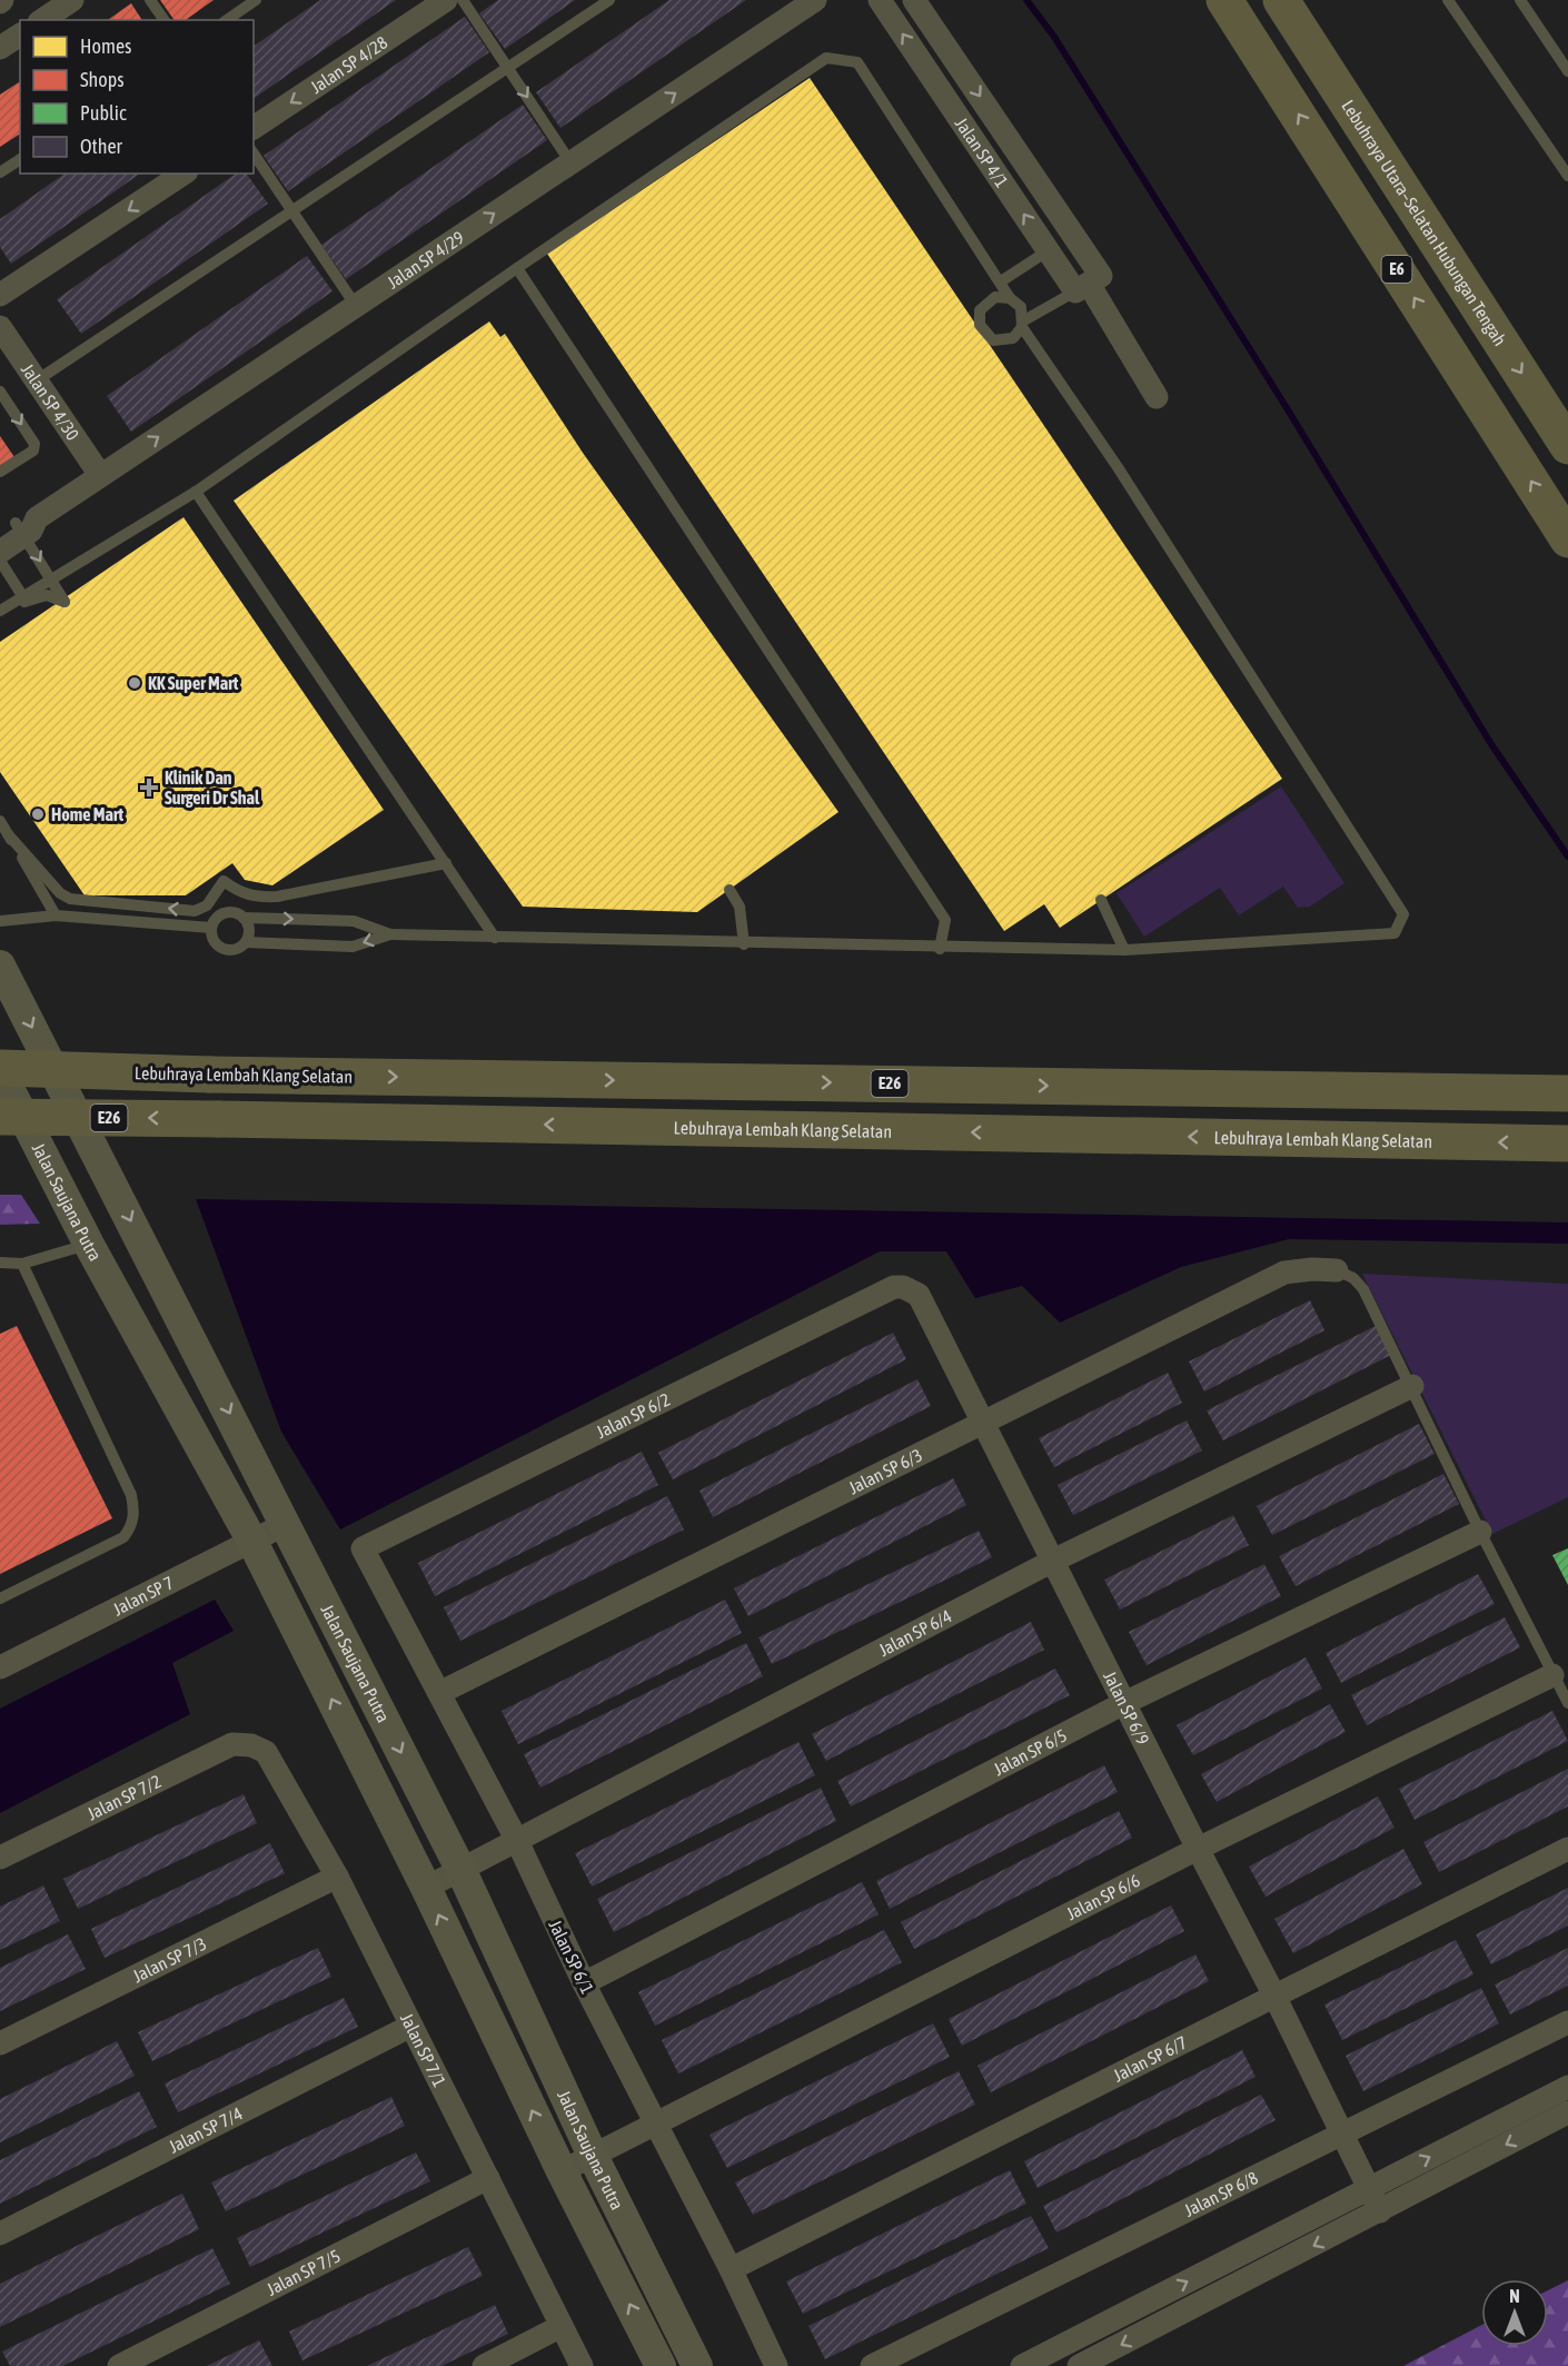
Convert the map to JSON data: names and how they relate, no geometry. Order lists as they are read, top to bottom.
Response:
{
  "streets": {
    "highway": [
      "Lebuhraya Utara–Selatan Hubungan Tengah",
      "E6",
      "Lebuhraya Lembah Klang Selatan",
      "E26"
    ],
    "main road": ["Jalan Saujana Putra"],
    "street": [
      "Jalan SP 4/28",
      "Jalan SP 4/1",
      "Jalan SP 4/29",
      "Jalan SP 4/30",
      "Jalan SP 6/2",
      "Jalan SP 6/3",
      "Jalan SP 7",
      "Jalan SP 6/4",
      "Jalan SP 6/9",
      "Jalan SP 6/5",
      "Jalan SP 7/2",
      "Jalan SP 6/6",
      "Jalan SP 6/1",
      "Jalan SP 7/3",
      "Jalan SP 7/1",
      "Jalan SP 6/7",
      "Jalan SP 7/4",
      "Jalan SP 6/8",
      "Jalan SP 7/5"
    ]
  },
  "crossings": [
    ["Jalan SP 4/29", "Jalan SP 4/30"],
    ["Lebuhraya Lembah Klang Selatan", "Jalan Saujana Putra"],
    ["Jalan Saujana Putra", "Jalan SP 7"],
    ["Jalan Saujana Putra", "Jalan SP 6/4"],
    ["Jalan Saujana Putra", "Jalan SP 6/6"],
    ["Jalan SP 6/2", "Jalan SP 6/9"],
    ["Jalan SP 6/2", "Jalan SP 6/1"],
    ["Jalan SP 6/3", "Jalan SP 6/9"],
    ["Jalan SP 6/3", "Jalan SP 6/1"],
    ["Jalan SP 6/4", "Jalan SP 6/9"],
    ["Jalan SP 6/4", "Jalan SP 6/1"],
    ["Jalan SP 6/9", "Jalan SP 6/5"],
    ["Jalan SP 6/9", "Jalan SP 6/6"],
    ["Jalan SP 6/9", "Jalan SP 6/7"],
    ["Jalan SP 6/9", "Jalan SP 6/8"],
    ["Jalan SP 6/5", "Jalan SP 6/1"],
    ["Jalan SP 7/2", "Jalan SP 7/1"],
    ["Jalan SP 6/6", "Jalan SP 6/1"],
    ["Jalan SP 6/1", "Jalan SP 6/7"],
    ["Jalan SP 7/3", "Jalan SP 7/1"],
    ["Jalan SP 7/1", "Jalan SP 7/4"],
    ["Jalan SP 7/1", "Jalan SP 7/5"]
  ],
  "one_way": ["Jalan SP 4/28", "Jalan SP 4/29"],
  "places": {
    "other": ["KK Super Mart", "Home Mart"],
    "health": ["Klinik Dan Surgeri Dr Shal"]
  },
  "legend": [
    "Homes",
    "Shops",
    "Public",
    "Other"
  ],
  "north": "top"
}
